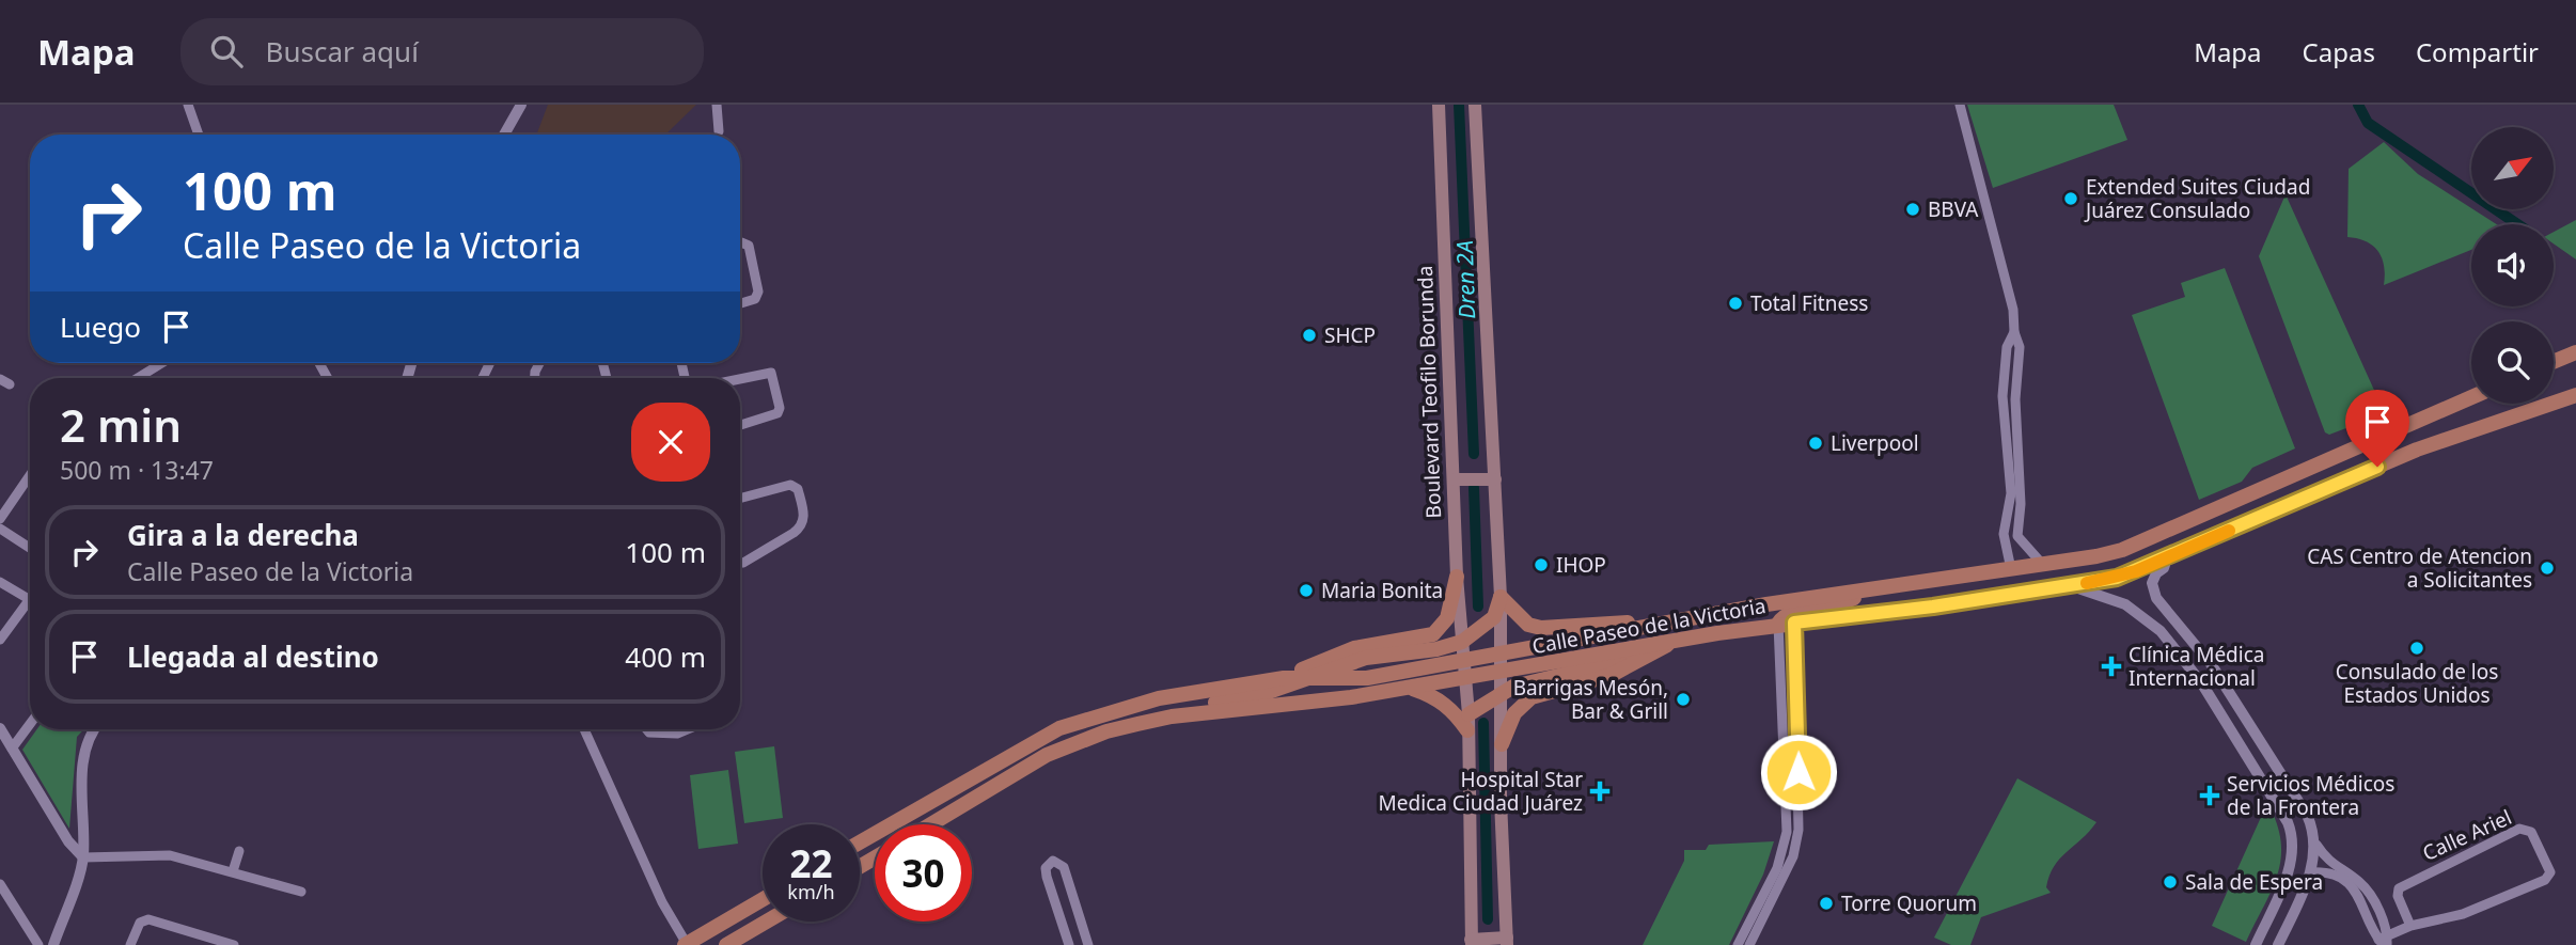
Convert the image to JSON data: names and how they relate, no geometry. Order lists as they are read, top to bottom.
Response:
{
  "streets": {
    "main road": ["Boulevard Teofilo Borunda", "Calle Paseo de la Victoria"],
    "street": ["Calle Ariel"]
  },
  "crossings": [
    ["Boulevard Teofilo Borunda", "Calle Paseo de la Victoria"]
  ],
  "water": ["Dren 2A"],
  "places": {
    "other": [
      "Extended Suites Ciudad Juárez Consulado",
      "BBVA",
      "Total Fitness",
      "SHCP",
      "Liverpool",
      "IHOP",
      "CAS Centro de Atencion a Solicitantes",
      "Maria Bonita",
      "Consulado de los Estados Unidos",
      "Barrigas Mesón, Bar & Grill",
      "Sala de Espera",
      "Torre Quorum"
    ],
    "health": ["Clínica Médica Internacional", "Hospital Star Medica Ciudad Juárez", "Servicios Médicos de la Frontera"]
  },
  "north": "top right",
  "page": {
    "header": "Mapa",
    "search": "Buscar aquí",
    "nav": ["Mapa", "Capas", "Compartir"],
    "turn": ["100 m", "Calle Paseo de la Victoria"],
    "then": "Luego",
    "heading": ["2 min", "500 m · 13:47"],
    "list": [
      {
        "name": "Gira a la derecha",
        "note": "Calle Paseo de la Victoria",
        "value": "100 m"
      },
      {
        "name": "Llegada al destino",
        "value": "400 m"
      }
    ],
    "speed": "22 km/h",
    "limit": "30"
  }
}
